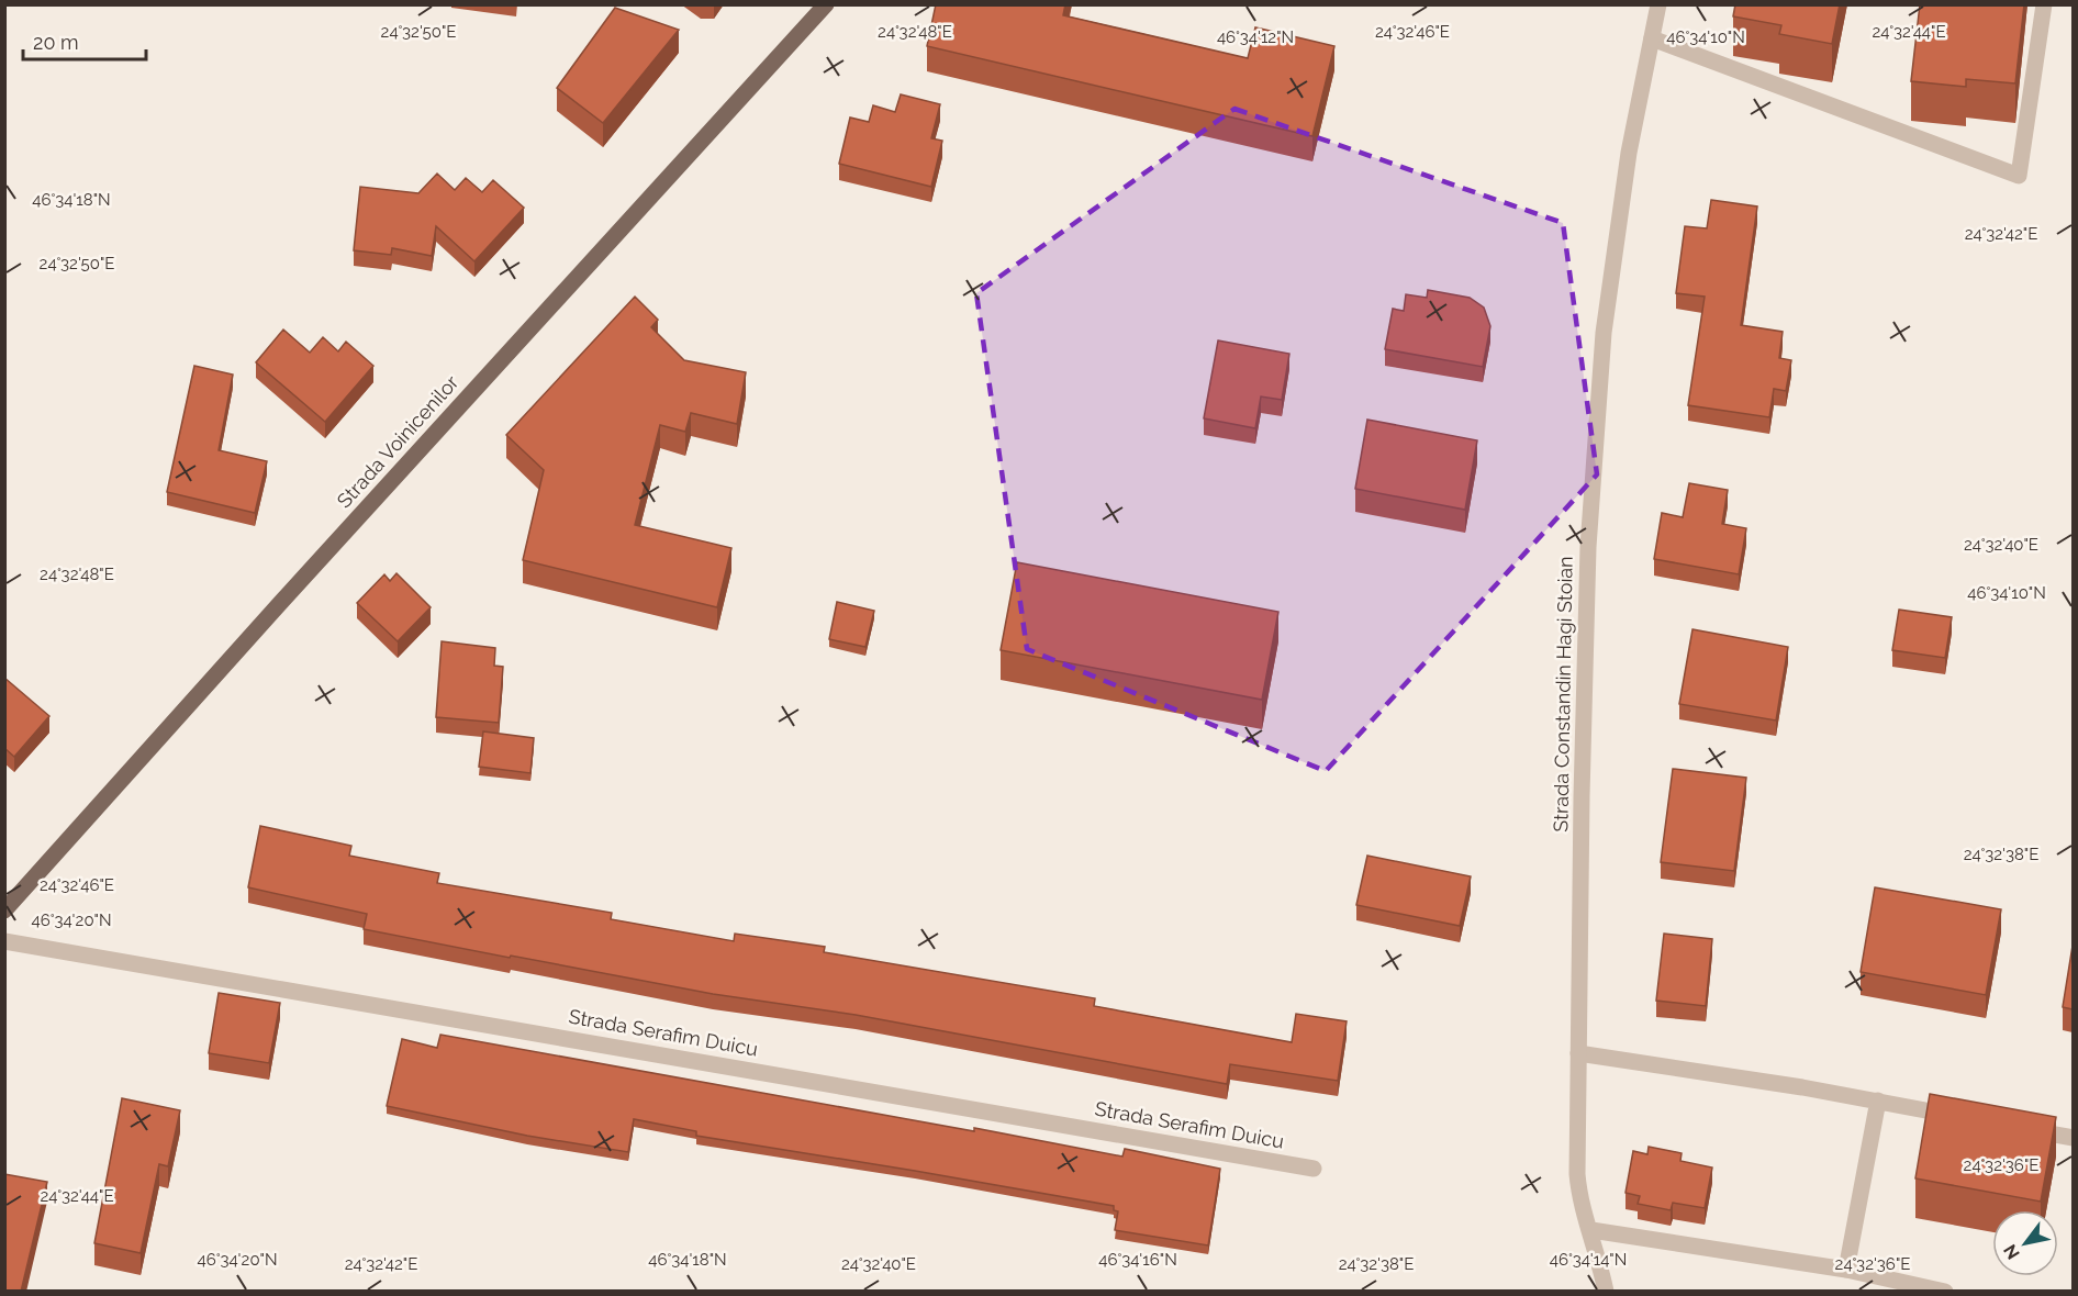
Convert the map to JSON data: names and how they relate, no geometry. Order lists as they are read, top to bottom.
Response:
{
  "streets": {
    "main road": ["Strada Voinicenilor"],
    "street": ["Strada Constandin Hagi Stoian", "Strada Serafim Duicu"]
  },
  "scale_bar": "20 m",
  "north": "bottom left",
  "coordinates": [
    "24°32'50\"E",
    "24°32'44\"E",
    "24°32'48\"E",
    "24°32'46\"E",
    "46°34'10\"N",
    "46°34'12\"N",
    "46°34'18\"N",
    "24°32'42\"E",
    "24°32'40\"E",
    "24°32'38\"E",
    "46°34'20\"N",
    "24°32'36\"E",
    "46°34'16\"N",
    "46°34'14\"N"
  ]
}
